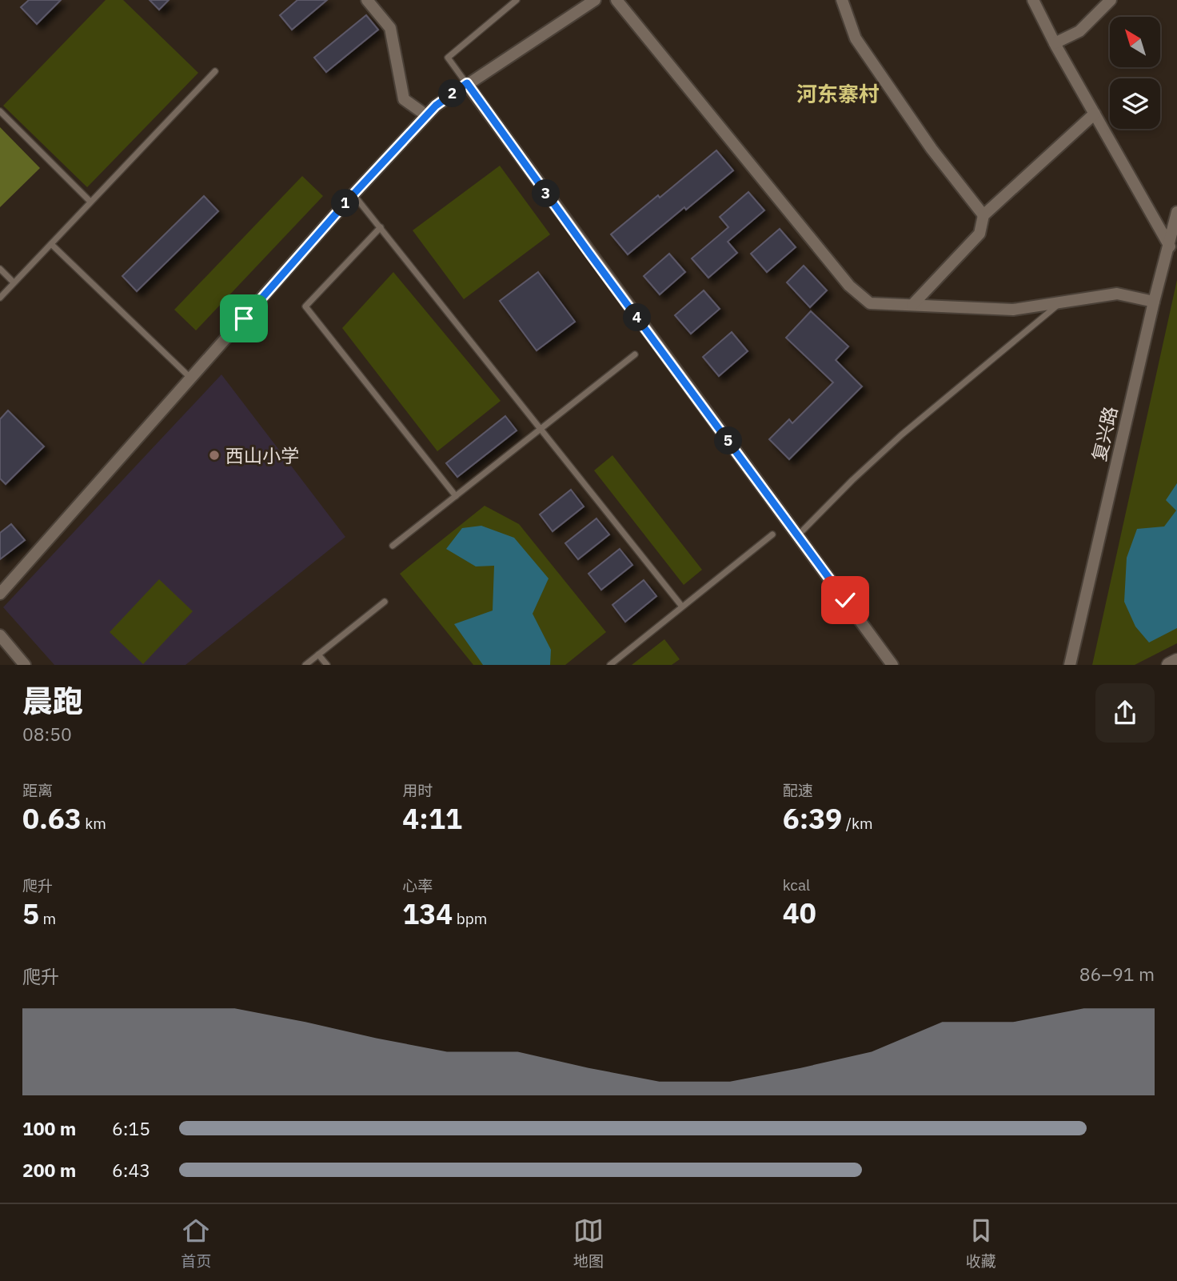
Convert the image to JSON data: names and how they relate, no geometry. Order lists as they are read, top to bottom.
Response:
{
  "streets": {
    "street": ["复兴路"]
  },
  "districts": ["河东寨村"],
  "places": ["西山小学"],
  "north": "top left",
  "page": {
    "pins": [
      "2",
      "3",
      "1",
      "4",
      "5"
    ],
    "heading": ["晨跑", "08:50"],
    "stats": [
      ["距离", "0.63 km"],
      ["用时", "4:11"],
      ["配速", "6:39 /km"],
      ["爬升", "5 m"],
      ["心率", "134 bpm"],
      ["kcal", "40"]
    ],
    "chart": ["爬升", "86–91 m"],
    "list": [
      {
        "name": "100 m",
        "note": "6:15"
      },
      {
        "name": "200 m",
        "note": "6:43"
      }
    ],
    "tabs": ["首页", "地图", "收藏"]
  }
}
